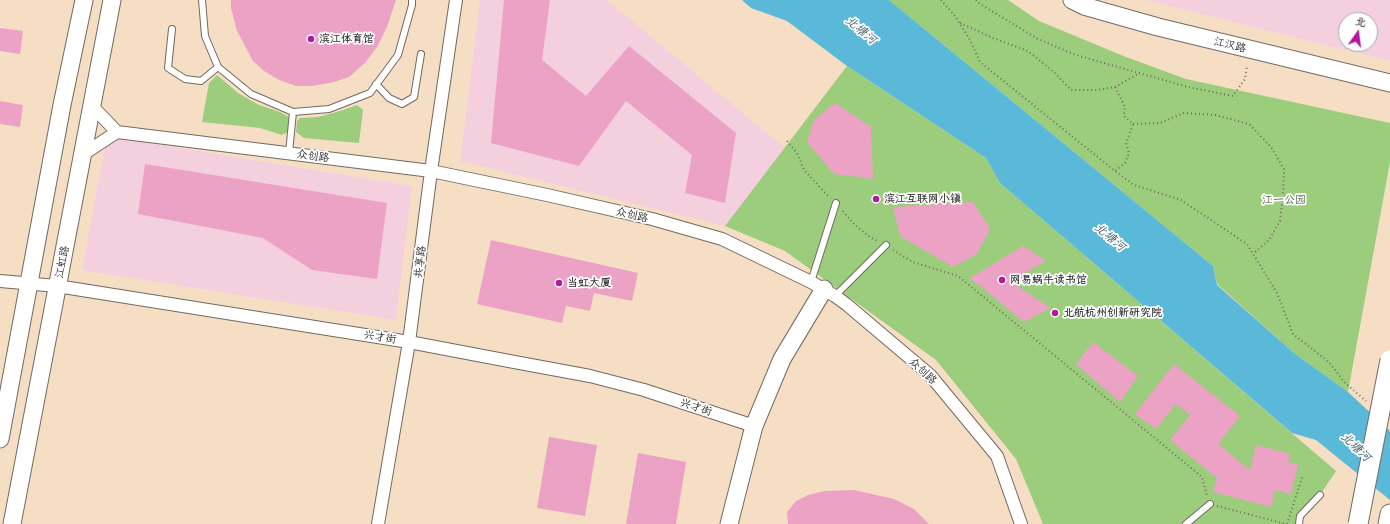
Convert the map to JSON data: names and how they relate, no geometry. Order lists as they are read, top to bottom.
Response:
{
  "streets": {
    "main road": ["江汉路", "江虹路"],
    "street": ["众创路", "共享路", "兴才街"]
  },
  "crossings": [
    ["众创路", "共享路"],
    ["江虹路", "兴才街"],
    ["共享路", "兴才街"]
  ],
  "water": ["北塘河"],
  "parks": ["江一公园"],
  "places": [
    "滨江体育馆",
    "滨江互联网小镇",
    "网易蜗牛读书馆",
    "当虹大厦",
    "北航杭州创新研究院"
  ],
  "north": "top"
}
